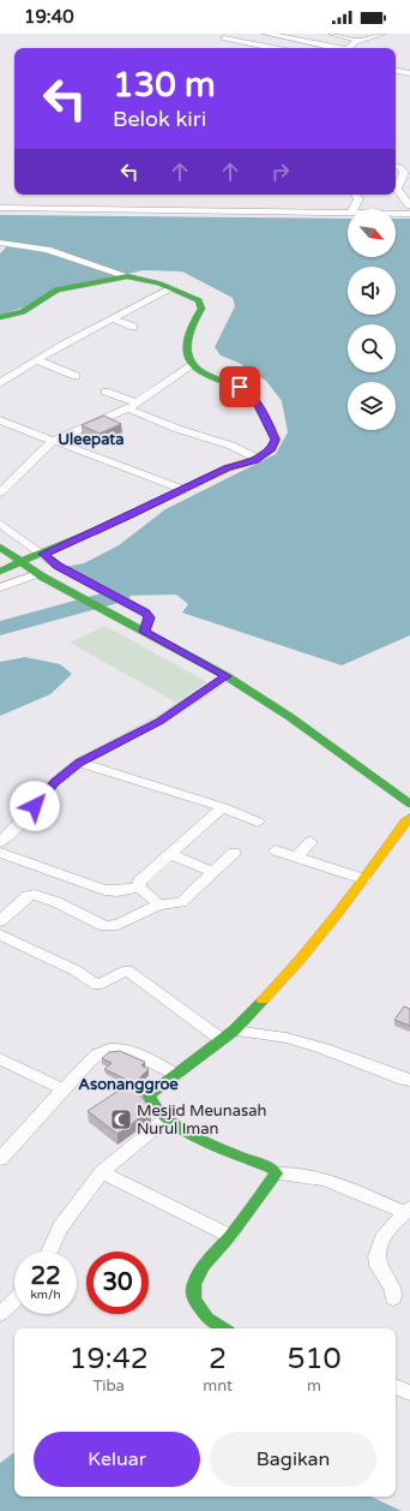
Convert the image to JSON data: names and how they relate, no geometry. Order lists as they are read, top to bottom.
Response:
{
  "districts": ["Uleepata", "Asonanggroe"],
  "places": {
    "mosque": ["Mesjid Meunasah Nurul Iman"]
  },
  "north": "bottom right",
  "page": {
    "status": "19:40",
    "turn": ["130 m", "Belok kiri"],
    "speed": "22 km/h",
    "limit": "30",
    "eta": [
      "19:42",
      "Tiba",
      "2",
      "mnt",
      "510",
      "m"
    ],
    "buttons": ["Keluar", "Bagikan"]
  }
}
